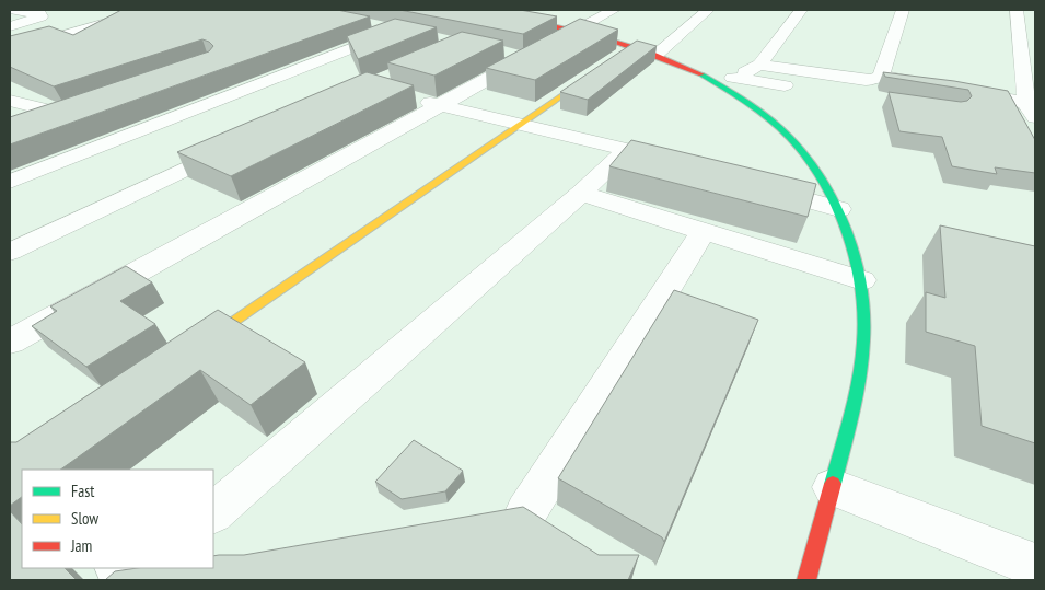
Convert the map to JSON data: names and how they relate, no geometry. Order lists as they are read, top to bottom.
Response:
{
  "legend": ["Fast", "Slow", "Jam"]
}
